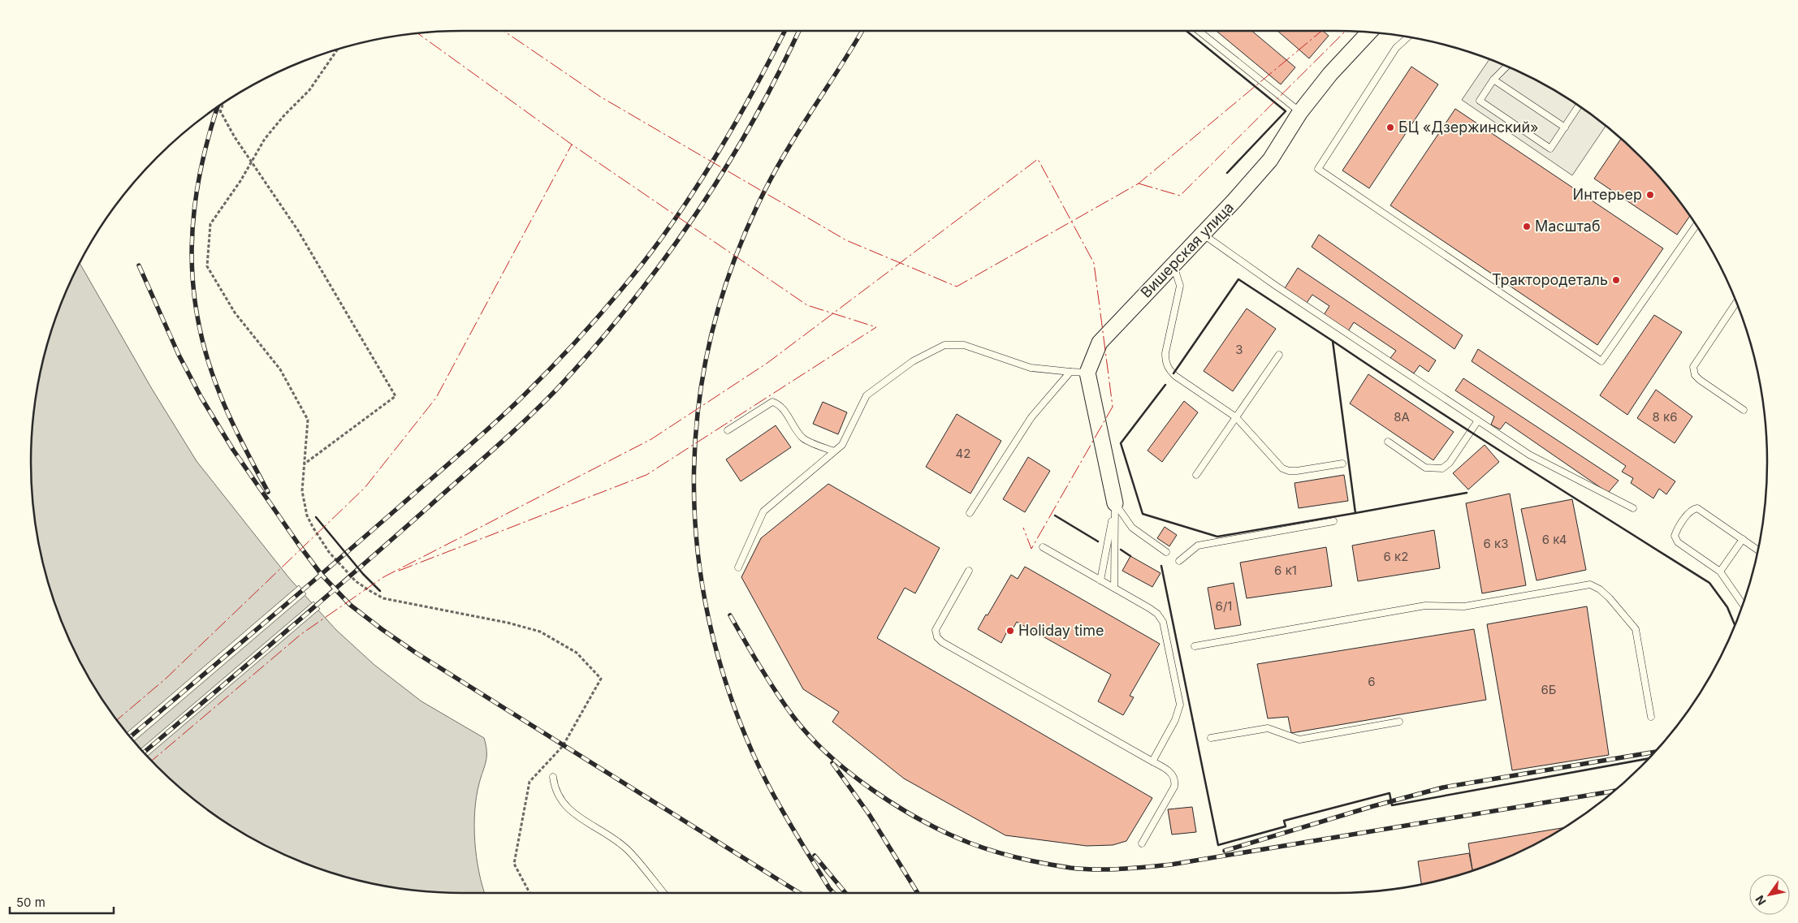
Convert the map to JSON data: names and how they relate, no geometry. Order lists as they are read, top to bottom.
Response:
{
  "streets": {
    "street": ["Вишерская улица"]
  },
  "places": [
    "БЦ «Дзержинский»",
    "Интерьер",
    "Масштаб",
    "Трактородеталь",
    "Holiday time"
  ],
  "house_numbers": [
    "3",
    "8А",
    "8 к6",
    "42",
    "6 к4",
    "6 к3",
    "6 к2",
    "6 к1",
    "6/1",
    "6",
    "6Б"
  ],
  "scale_bar": "50 m",
  "north": "bottom left"
}
